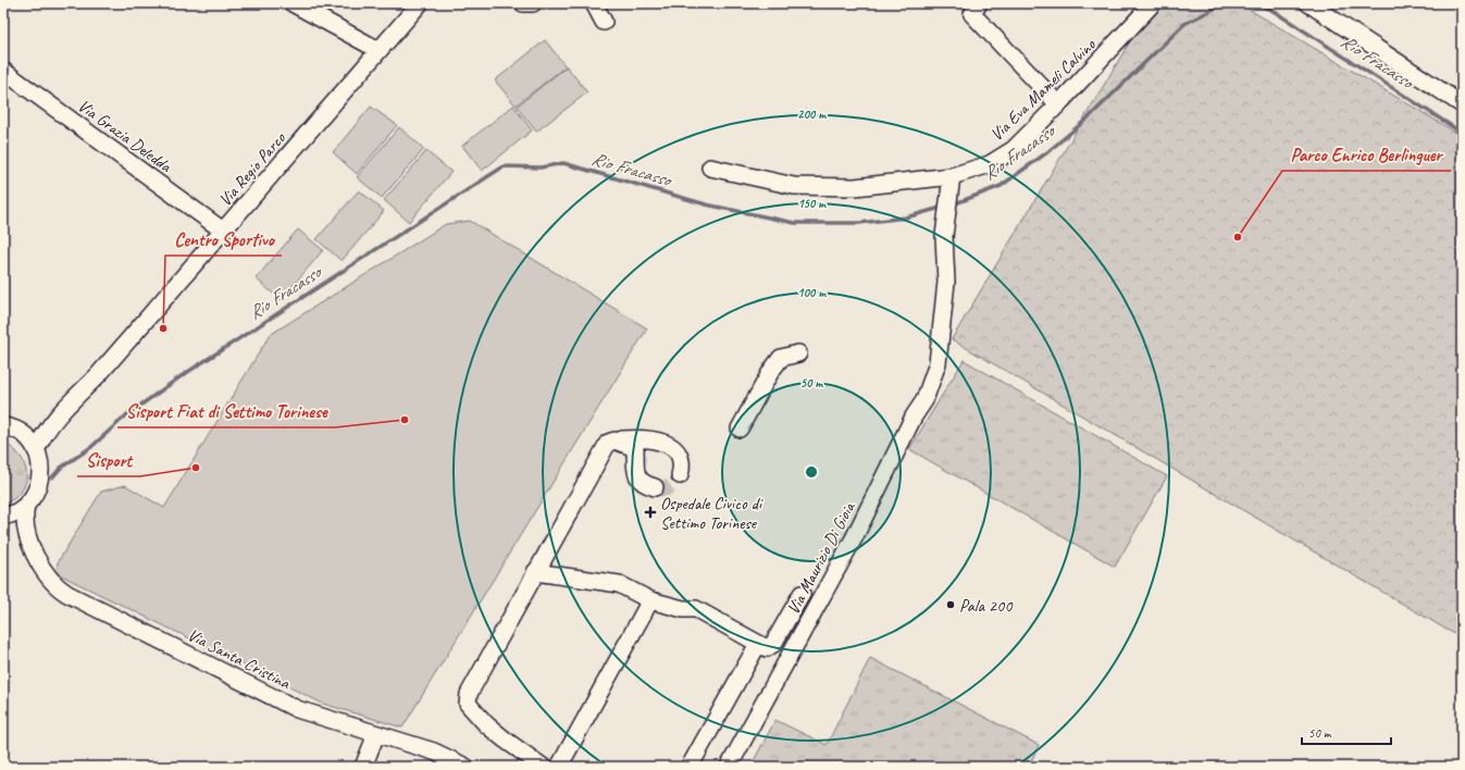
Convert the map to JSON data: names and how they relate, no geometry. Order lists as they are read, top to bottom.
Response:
{
  "streets": {
    "street": [
      "Via Eva Mameli Calvino",
      "Via Grazia Deledda",
      "Via Regio Parco",
      "Via Maurizio Di Gioia",
      "Via Santa Cristina"
    ]
  },
  "crossings": [
    ["Via Eva Mameli Calvino", "Via Maurizio Di Gioia"],
    ["Via Grazia Deledda", "Via Regio Parco"]
  ],
  "water": ["Rio Fracasso"],
  "places": {
    "other": [
      "Parco Enrico Berlinguer",
      "Centro Sportivo",
      "Sisport Fiat di Settimo Torinese",
      "Sisport",
      "Pala 200"
    ],
    "health": ["Ospedale Civico di Settimo Torinese"]
  },
  "scale_bar": "50 m",
  "rings": [
    "200 m",
    "150 m",
    "100 m",
    "50 m"
  ]
}
